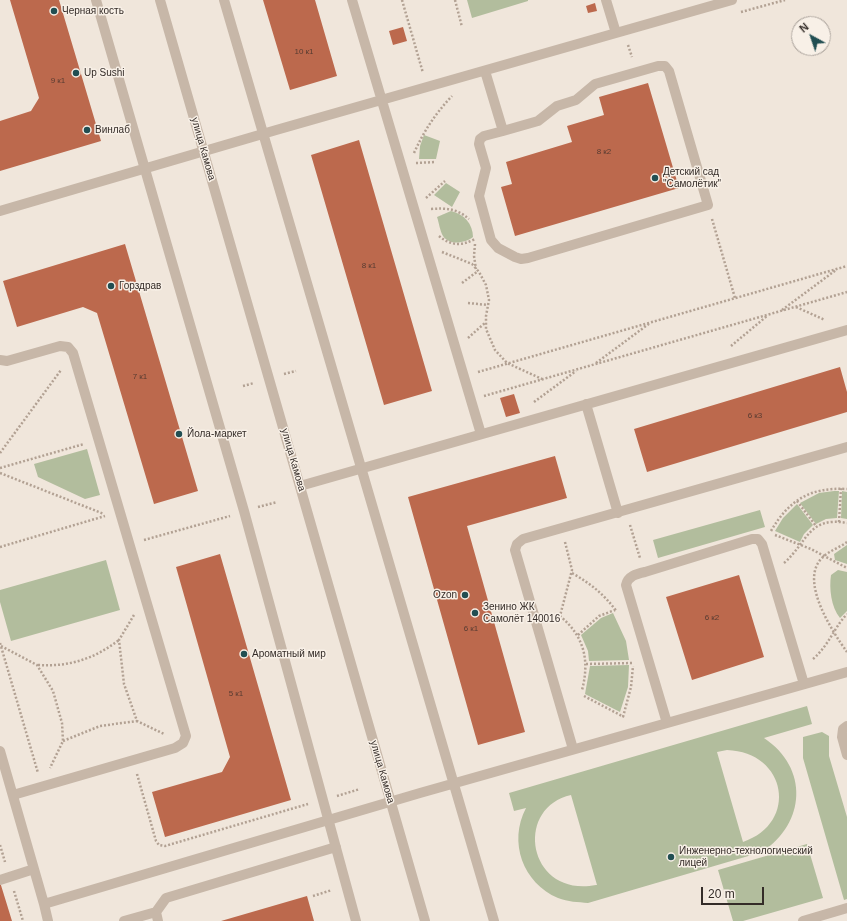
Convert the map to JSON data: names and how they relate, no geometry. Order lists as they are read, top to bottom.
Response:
{
  "streets": {
    "street": ["улица Камова"]
  },
  "places": [
    "Черная кость",
    "Up Sushi",
    "Винлаб",
    "Детский сад \"Самолётик\"",
    "Горздрав",
    "Йола-маркет",
    "Ozon",
    "Зенино ЖК Самолёт 140016",
    "Ароматный мир",
    "Инженерно-технологический лицей"
  ],
  "house_numbers": [
    "10 к1",
    "9 к1",
    "8 к2",
    "8 к1",
    "7 к1",
    "6 к3",
    "6 к2",
    "6 к1",
    "5 к1"
  ],
  "scale_bar": "20 m",
  "north": "top left"
}
